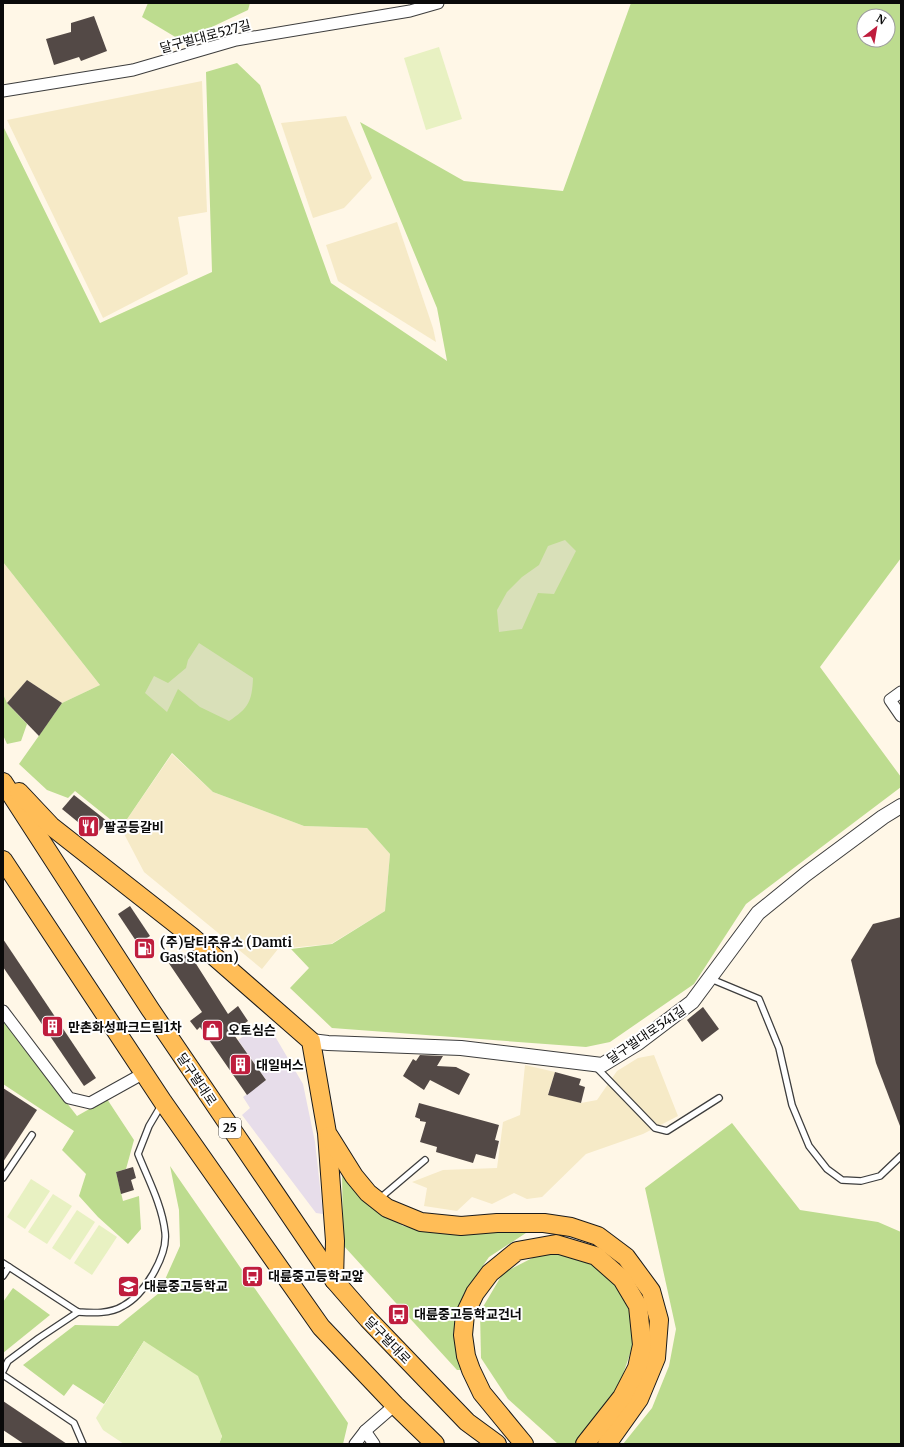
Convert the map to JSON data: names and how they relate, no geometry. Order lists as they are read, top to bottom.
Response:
{
  "streets": {
    "main road": ["달구벌대로", "25"],
    "street": ["달구벌대로527길", "달구벌대로541길"]
  },
  "places": {
    "restaurant": ["팔공등갈비"],
    "fuel station": ["(주)담티주유소 (Damti Gas Station)"],
    "building": ["만촌화성파크드림1차", "대일버스"],
    "shop": ["오토심슨"],
    "bus stop": ["대륜중고등학교앞", "대륜중고등학교건너"],
    "school or university": ["대륜중고등학교"]
  },
  "north": "top right"
}
